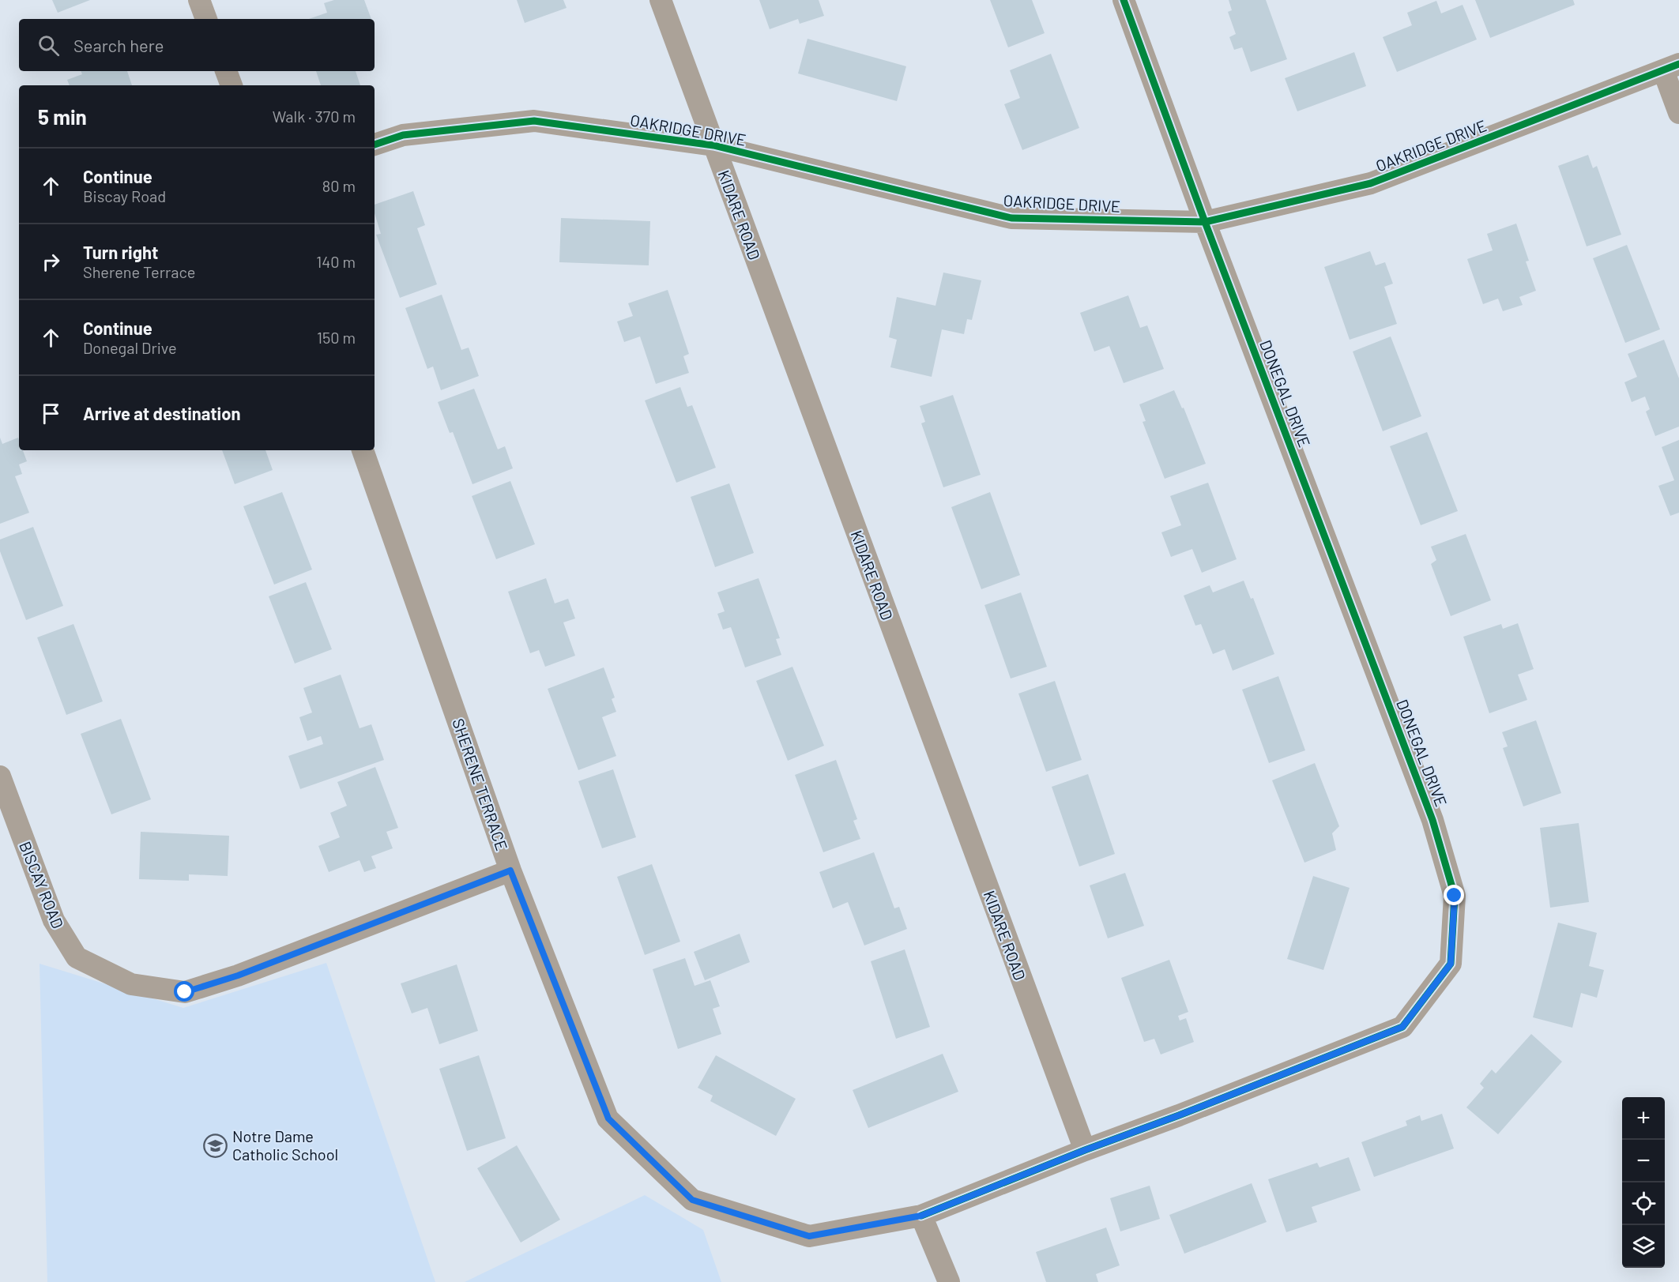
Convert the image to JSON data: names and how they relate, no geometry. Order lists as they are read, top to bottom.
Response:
{
  "streets": {
    "street": [
      "OAKRIDGE DRIVE",
      "KIDARE ROAD",
      "DONEGAL DRIVE",
      "SHERENE TERRACE",
      "BISCAY ROAD"
    ]
  },
  "crossings": [
    ["OAKRIDGE DRIVE", "KIDARE ROAD"],
    ["OAKRIDGE DRIVE", "DONEGAL DRIVE"],
    ["KIDARE ROAD", "DONEGAL DRIVE"],
    ["DONEGAL DRIVE", "SHERENE TERRACE"],
    ["SHERENE TERRACE", "BISCAY ROAD"]
  ],
  "places": {
    "school or university": ["Notre Dame Catholic School"]
  },
  "page": {
    "search": "Search here",
    "heading": ["5 min", "Walk · 370 m"],
    "list": [
      ["Continue", "Biscay Road", "80 m"],
      ["Turn right", "Sherene Terrace", "140 m"],
      ["Continue", "Donegal Drive", "150 m"],
      "Arrive at destination"
    ],
    "map_buttons": ["+", "−"]
  }
}
